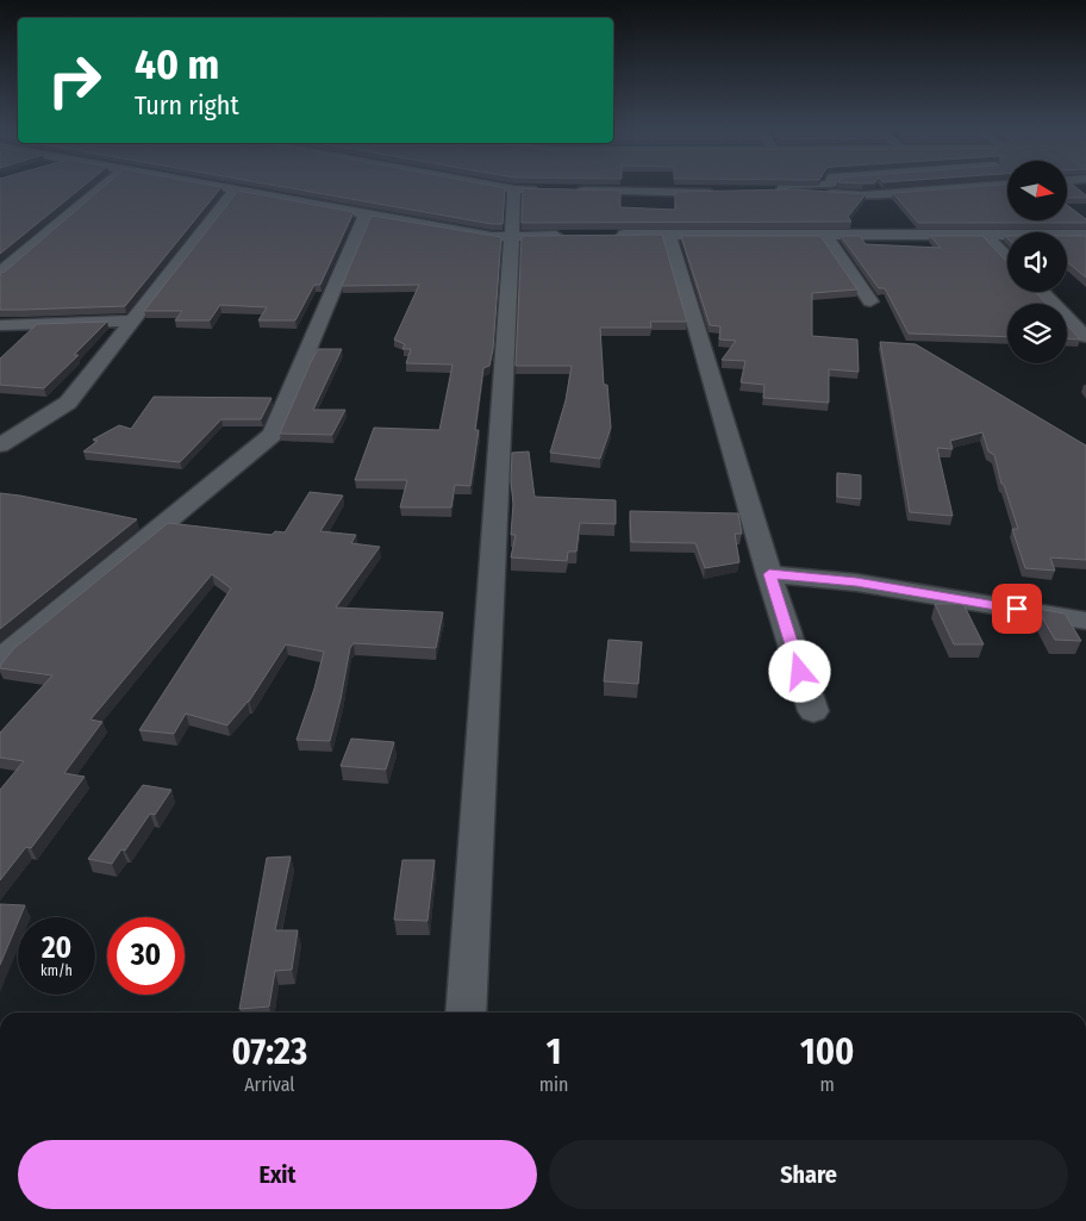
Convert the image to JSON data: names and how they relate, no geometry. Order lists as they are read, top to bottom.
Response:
{
  "north": "right",
  "page": {
    "turn": ["40 m", "Turn right"],
    "speed": "20 km/h",
    "limit": "30",
    "eta": [
      "07:23",
      "Arrival",
      "1",
      "min",
      "100",
      "m"
    ],
    "buttons": ["Exit", "Share"]
  }
}
